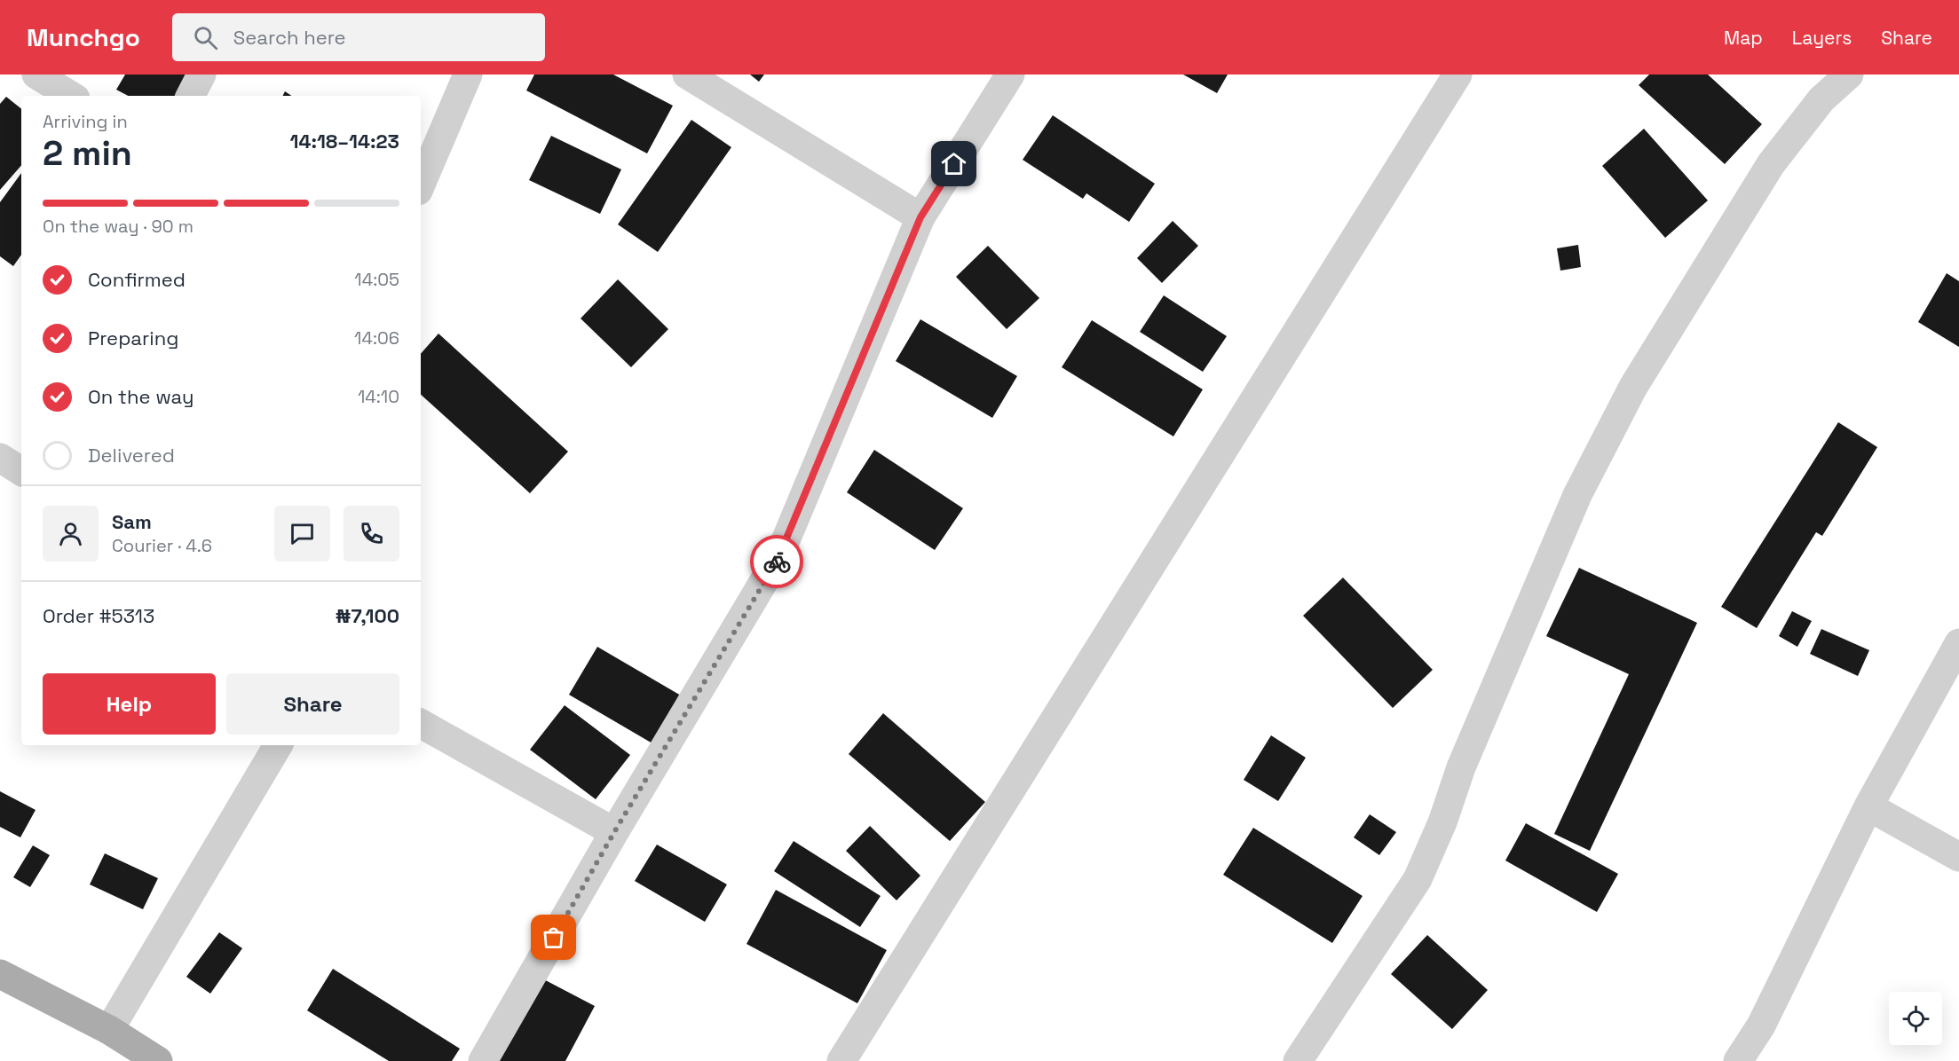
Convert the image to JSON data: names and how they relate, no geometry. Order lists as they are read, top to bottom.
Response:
{
  "page": {
    "header": "Munchgo",
    "search": "Search here",
    "nav": ["Map", "Layers", "Share"],
    "heading": ["2 min", "Arriving in", "14:18–14:23"],
    "panel": [
      "Sam",
      "Courier · 4.6",
      "Order #5313",
      "₦7,100"
    ],
    "bar": "On the way · 90 m",
    "list": [
      ["Confirmed", "14:05"],
      ["Preparing", "14:06"],
      ["On the way", "14:10"],
      "Delivered"
    ],
    "buttons": ["Help", "Share"]
  }
}
